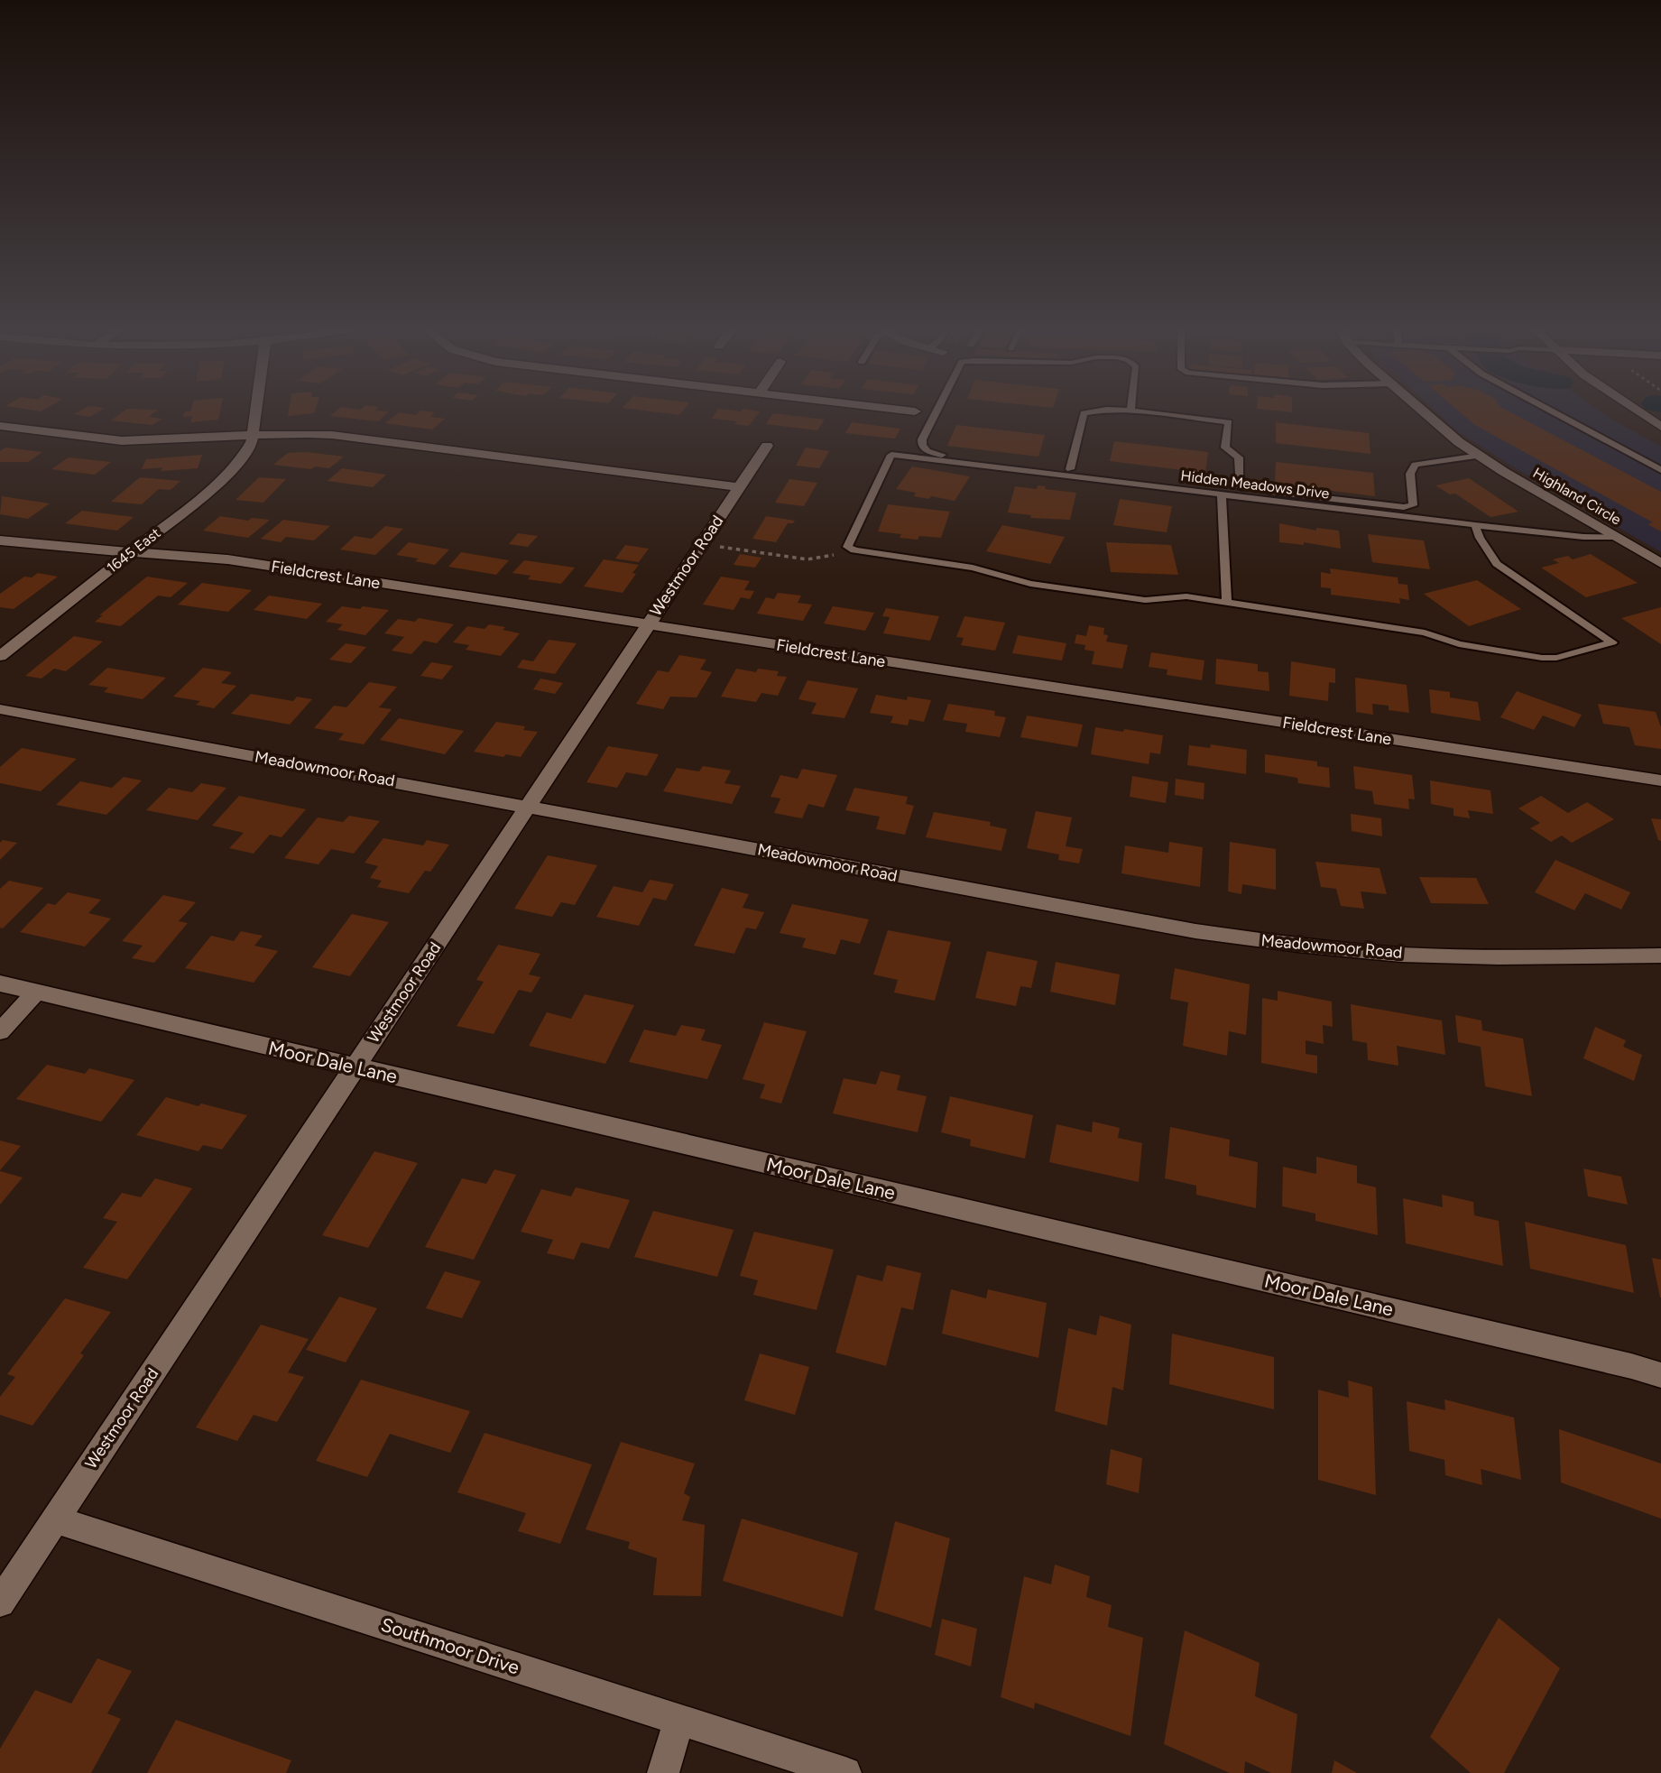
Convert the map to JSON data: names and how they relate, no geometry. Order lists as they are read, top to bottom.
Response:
{
  "streets": {
    "street": [
      "Highland Circle",
      "1645 East",
      "Westmoor Road",
      "Fieldcrest Lane",
      "Meadowmoor Road",
      "Moor Dale Lane",
      "Southmoor Drive"
    ],
    "lane": ["Hidden Meadows Drive"]
  },
  "crossings": [
    ["Hidden Meadows Drive", "Highland Circle"],
    ["1645 East", "Fieldcrest Lane"],
    ["Westmoor Road", "Fieldcrest Lane"],
    ["Westmoor Road", "Meadowmoor Road"],
    ["Westmoor Road", "Moor Dale Lane"],
    ["Westmoor Road", "Southmoor Drive"]
  ]
}
